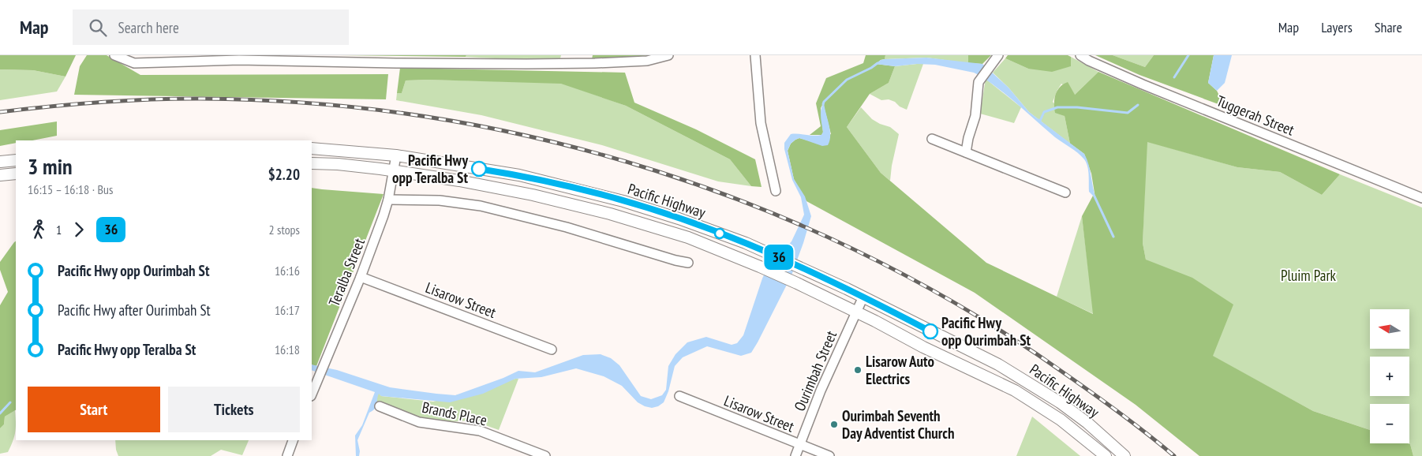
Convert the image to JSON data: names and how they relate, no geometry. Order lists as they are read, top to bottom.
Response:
{
  "streets": {
    "main road": ["Pacific Highway"],
    "street": [
      "Tuggerah Street",
      "Teralba Street",
      "Lisarow Street",
      "Ourimbah Street",
      "Brands Place"
    ]
  },
  "crossings": [
    ["Pacific Highway", "Teralba Street"],
    ["Pacific Highway", "Ourimbah Street"],
    ["Teralba Street", "Lisarow Street"],
    ["Lisarow Street", "Ourimbah Street"]
  ],
  "parks": ["Pluim Park"],
  "places": [
    "Pacific Hwy opp Teralba St",
    "Pacific Hwy opp Ourimbah St",
    "Lisarow Auto Electrics",
    "Ourimbah Seventh Day Adventist Church"
  ],
  "lines": ["bus line 36"],
  "north": "left",
  "page": {
    "header": "Map",
    "search": "Search here",
    "nav": ["Map", "Layers", "Share"],
    "on_map": "36",
    "heading": ["3 min", "16:15 – 16:18 · Bus", "$2.20"],
    "legs": ["1", "36", "2 stops"],
    "list": [
      {
        "name": "Pacific Hwy opp Ourimbah St",
        "value": "16:16"
      },
      {
        "name": "Pacific Hwy after Ourimbah St",
        "value": "16:17"
      },
      {
        "name": "Pacific Hwy opp Teralba St",
        "value": "16:18"
      }
    ],
    "map_buttons": ["+", "−"],
    "buttons": ["Start", "Tickets"]
  }
}
